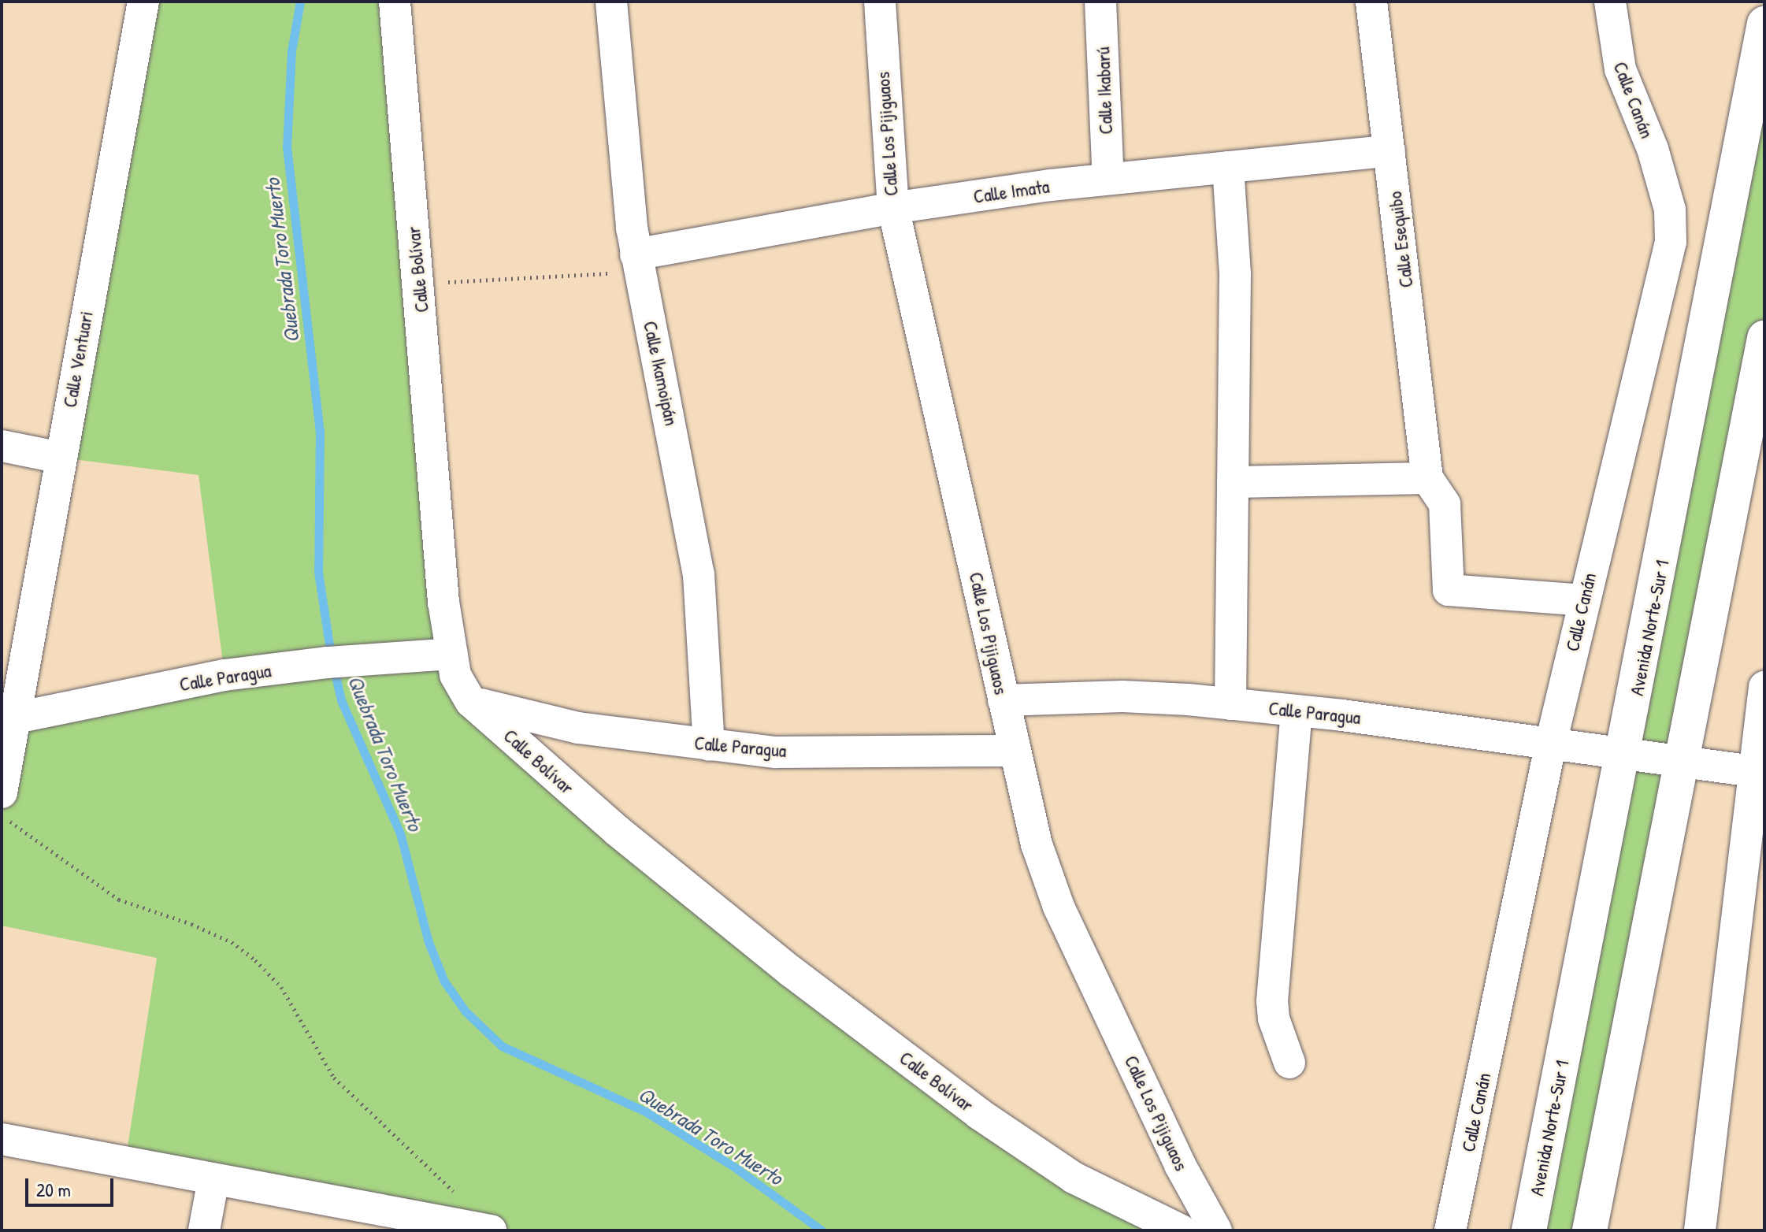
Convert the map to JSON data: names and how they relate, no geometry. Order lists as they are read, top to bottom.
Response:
{
  "streets": {
    "main road": ["Avenida Norte-Sur 1"],
    "street": [
      "Calle Ikabarú",
      "Calle Canán",
      "Calle Los Pijiguaos",
      "Calle Imata",
      "Calle Esequibo",
      "Calle Bolívar",
      "Calle Ventuari",
      "Calle Ikamoipán",
      "Calle Paragua"
    ]
  },
  "crossings": [
    ["Calle Ikabarú", "Calle Imata"],
    ["Calle Canán", "Calle Paragua"],
    ["Calle Los Pijiguaos", "Calle Imata"],
    ["Calle Los Pijiguaos", "Calle Paragua"],
    ["Calle Imata", "Calle Esequibo"],
    ["Calle Imata", "Calle Ikamoipán"],
    ["Calle Bolívar", "Calle Paragua"],
    ["Calle Ventuari", "Calle Paragua"],
    ["Calle Ikamoipán", "Calle Paragua"],
    ["Avenida Norte-Sur 1", "Calle Paragua"]
  ],
  "water": ["Quebrada Toro Muerto"],
  "scale_bar": "20 m"
}
